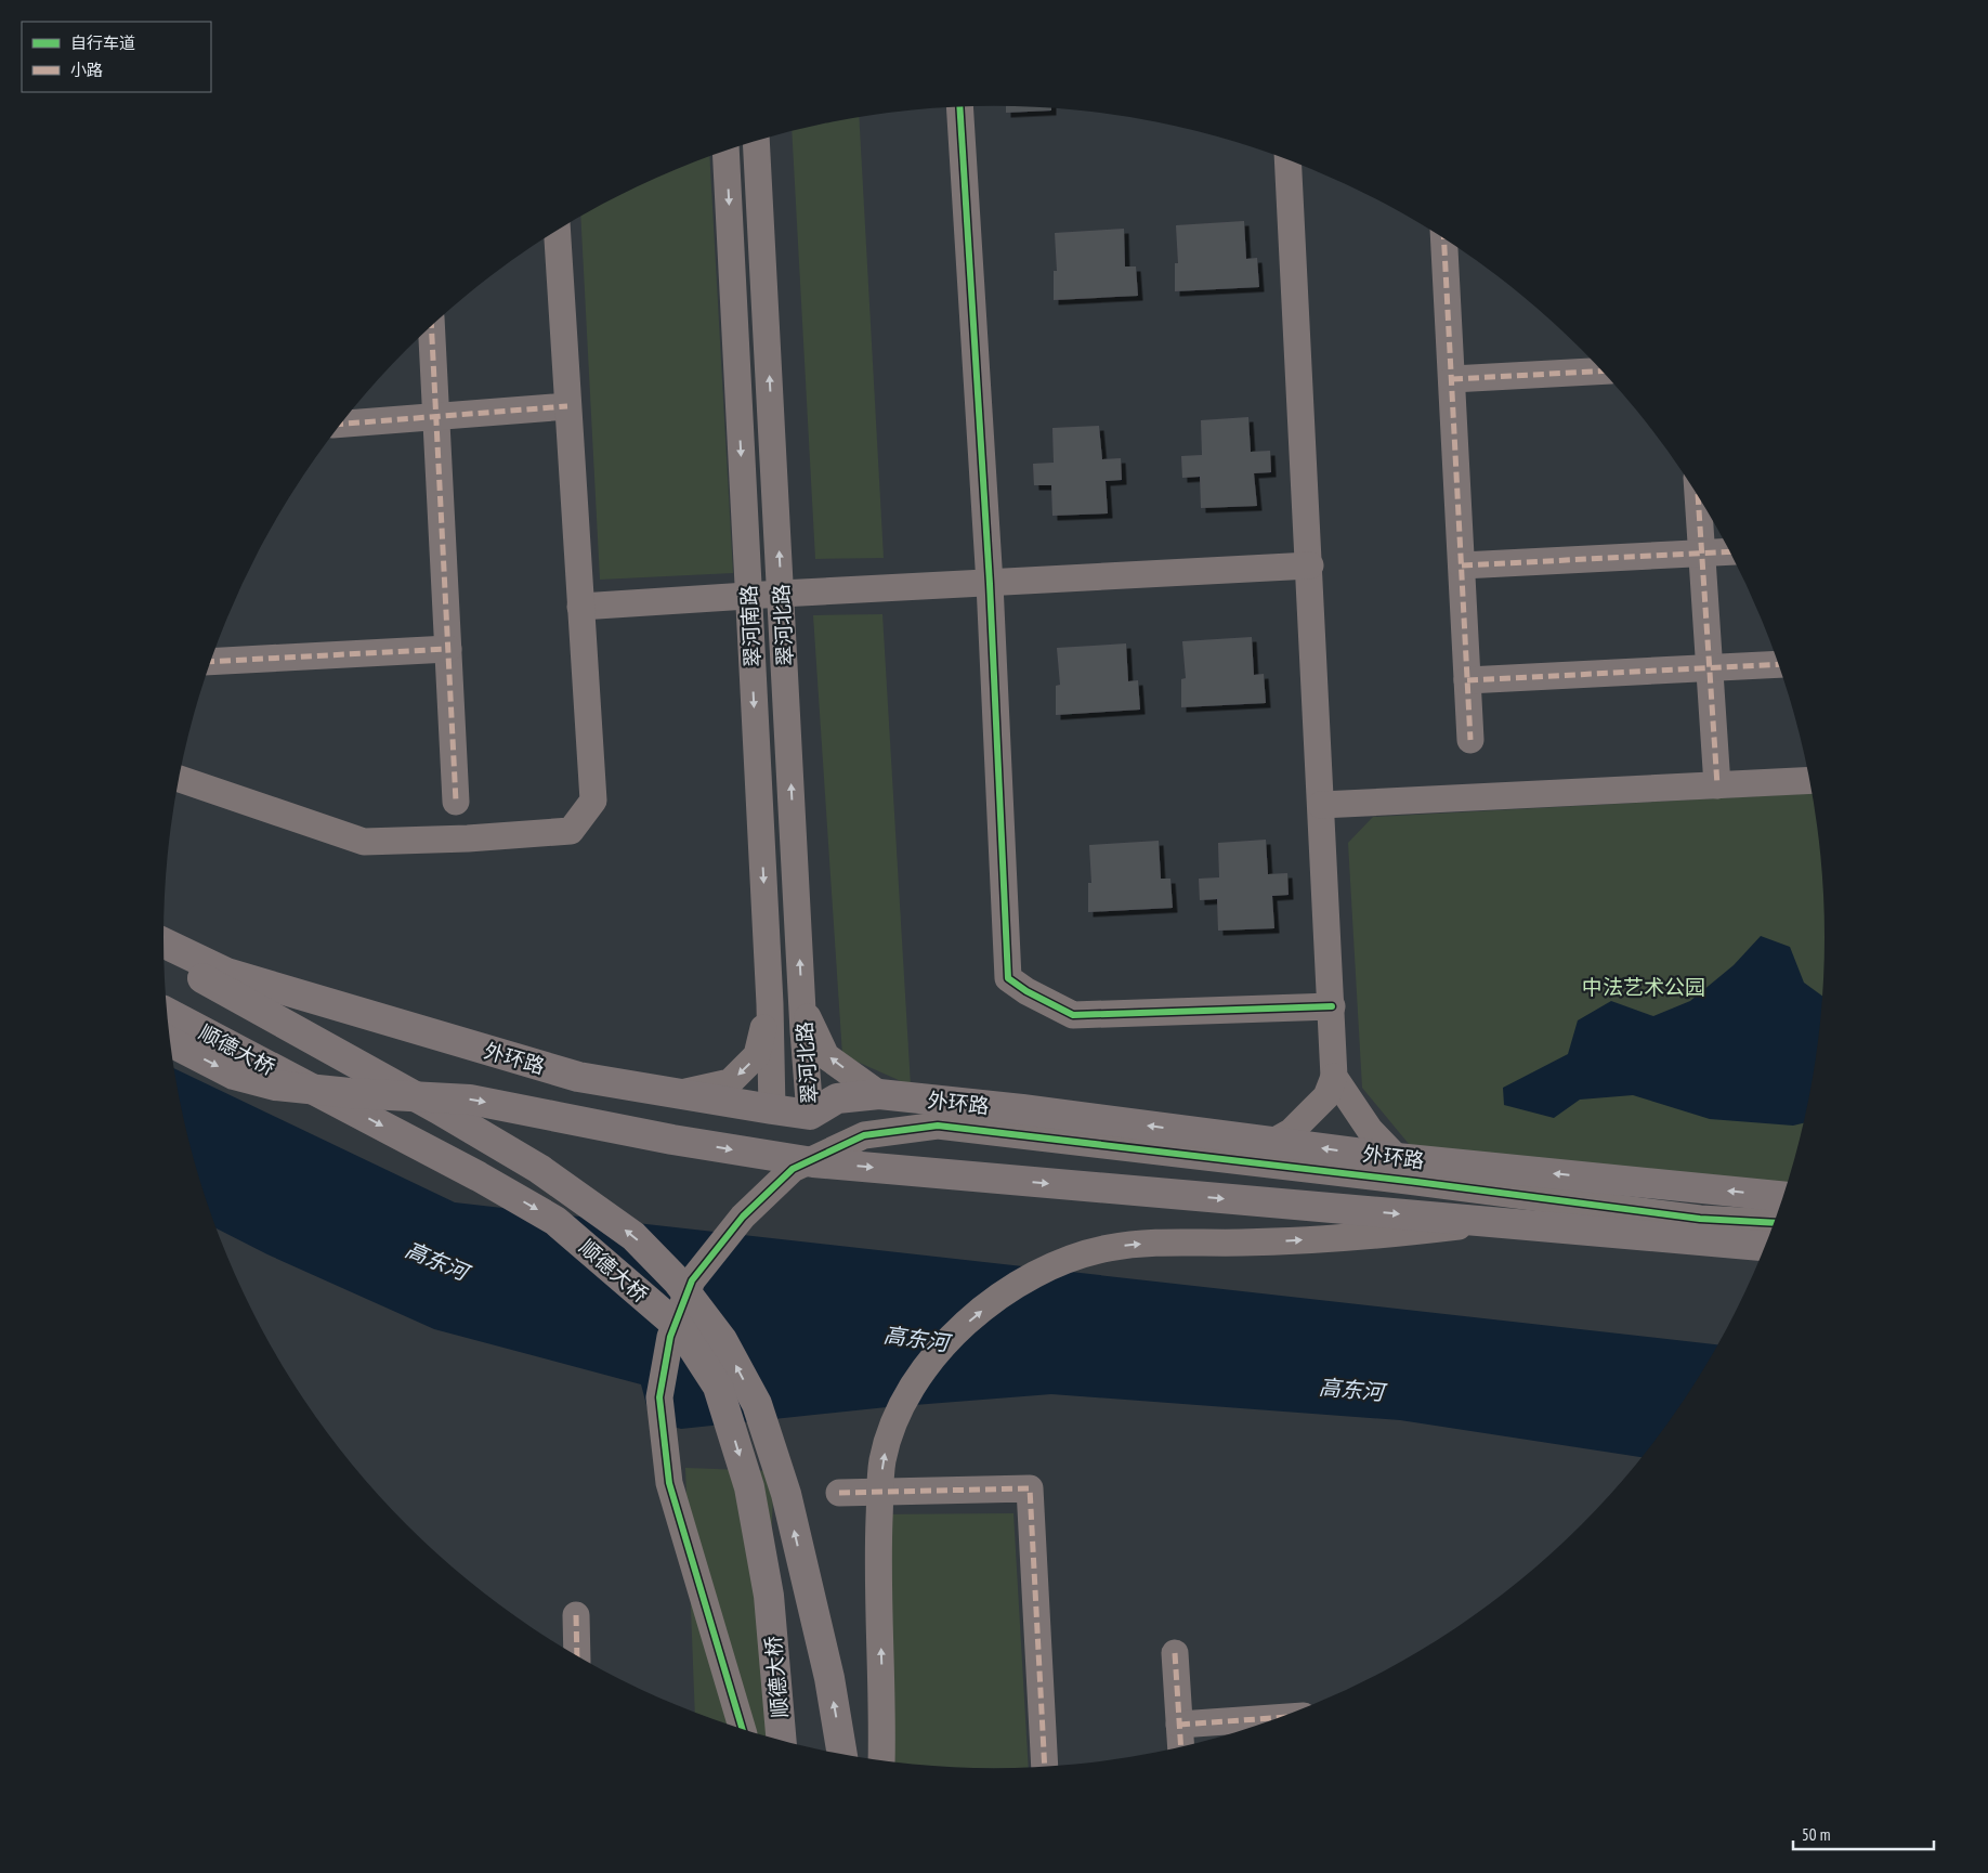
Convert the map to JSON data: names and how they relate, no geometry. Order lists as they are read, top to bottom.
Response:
{
  "streets": {
    "main road": ["顺德大桥", "外环路"],
    "street": ["翠河北路", "翠河南路"]
  },
  "crossings": [
    ["翠河北路", "外环路"],
    ["翠河南路", "外环路"]
  ],
  "water": ["高东河"],
  "parks": ["中法艺术公园"],
  "legend": ["自行车道", "小路"],
  "scale_bar": "50 m"
}
